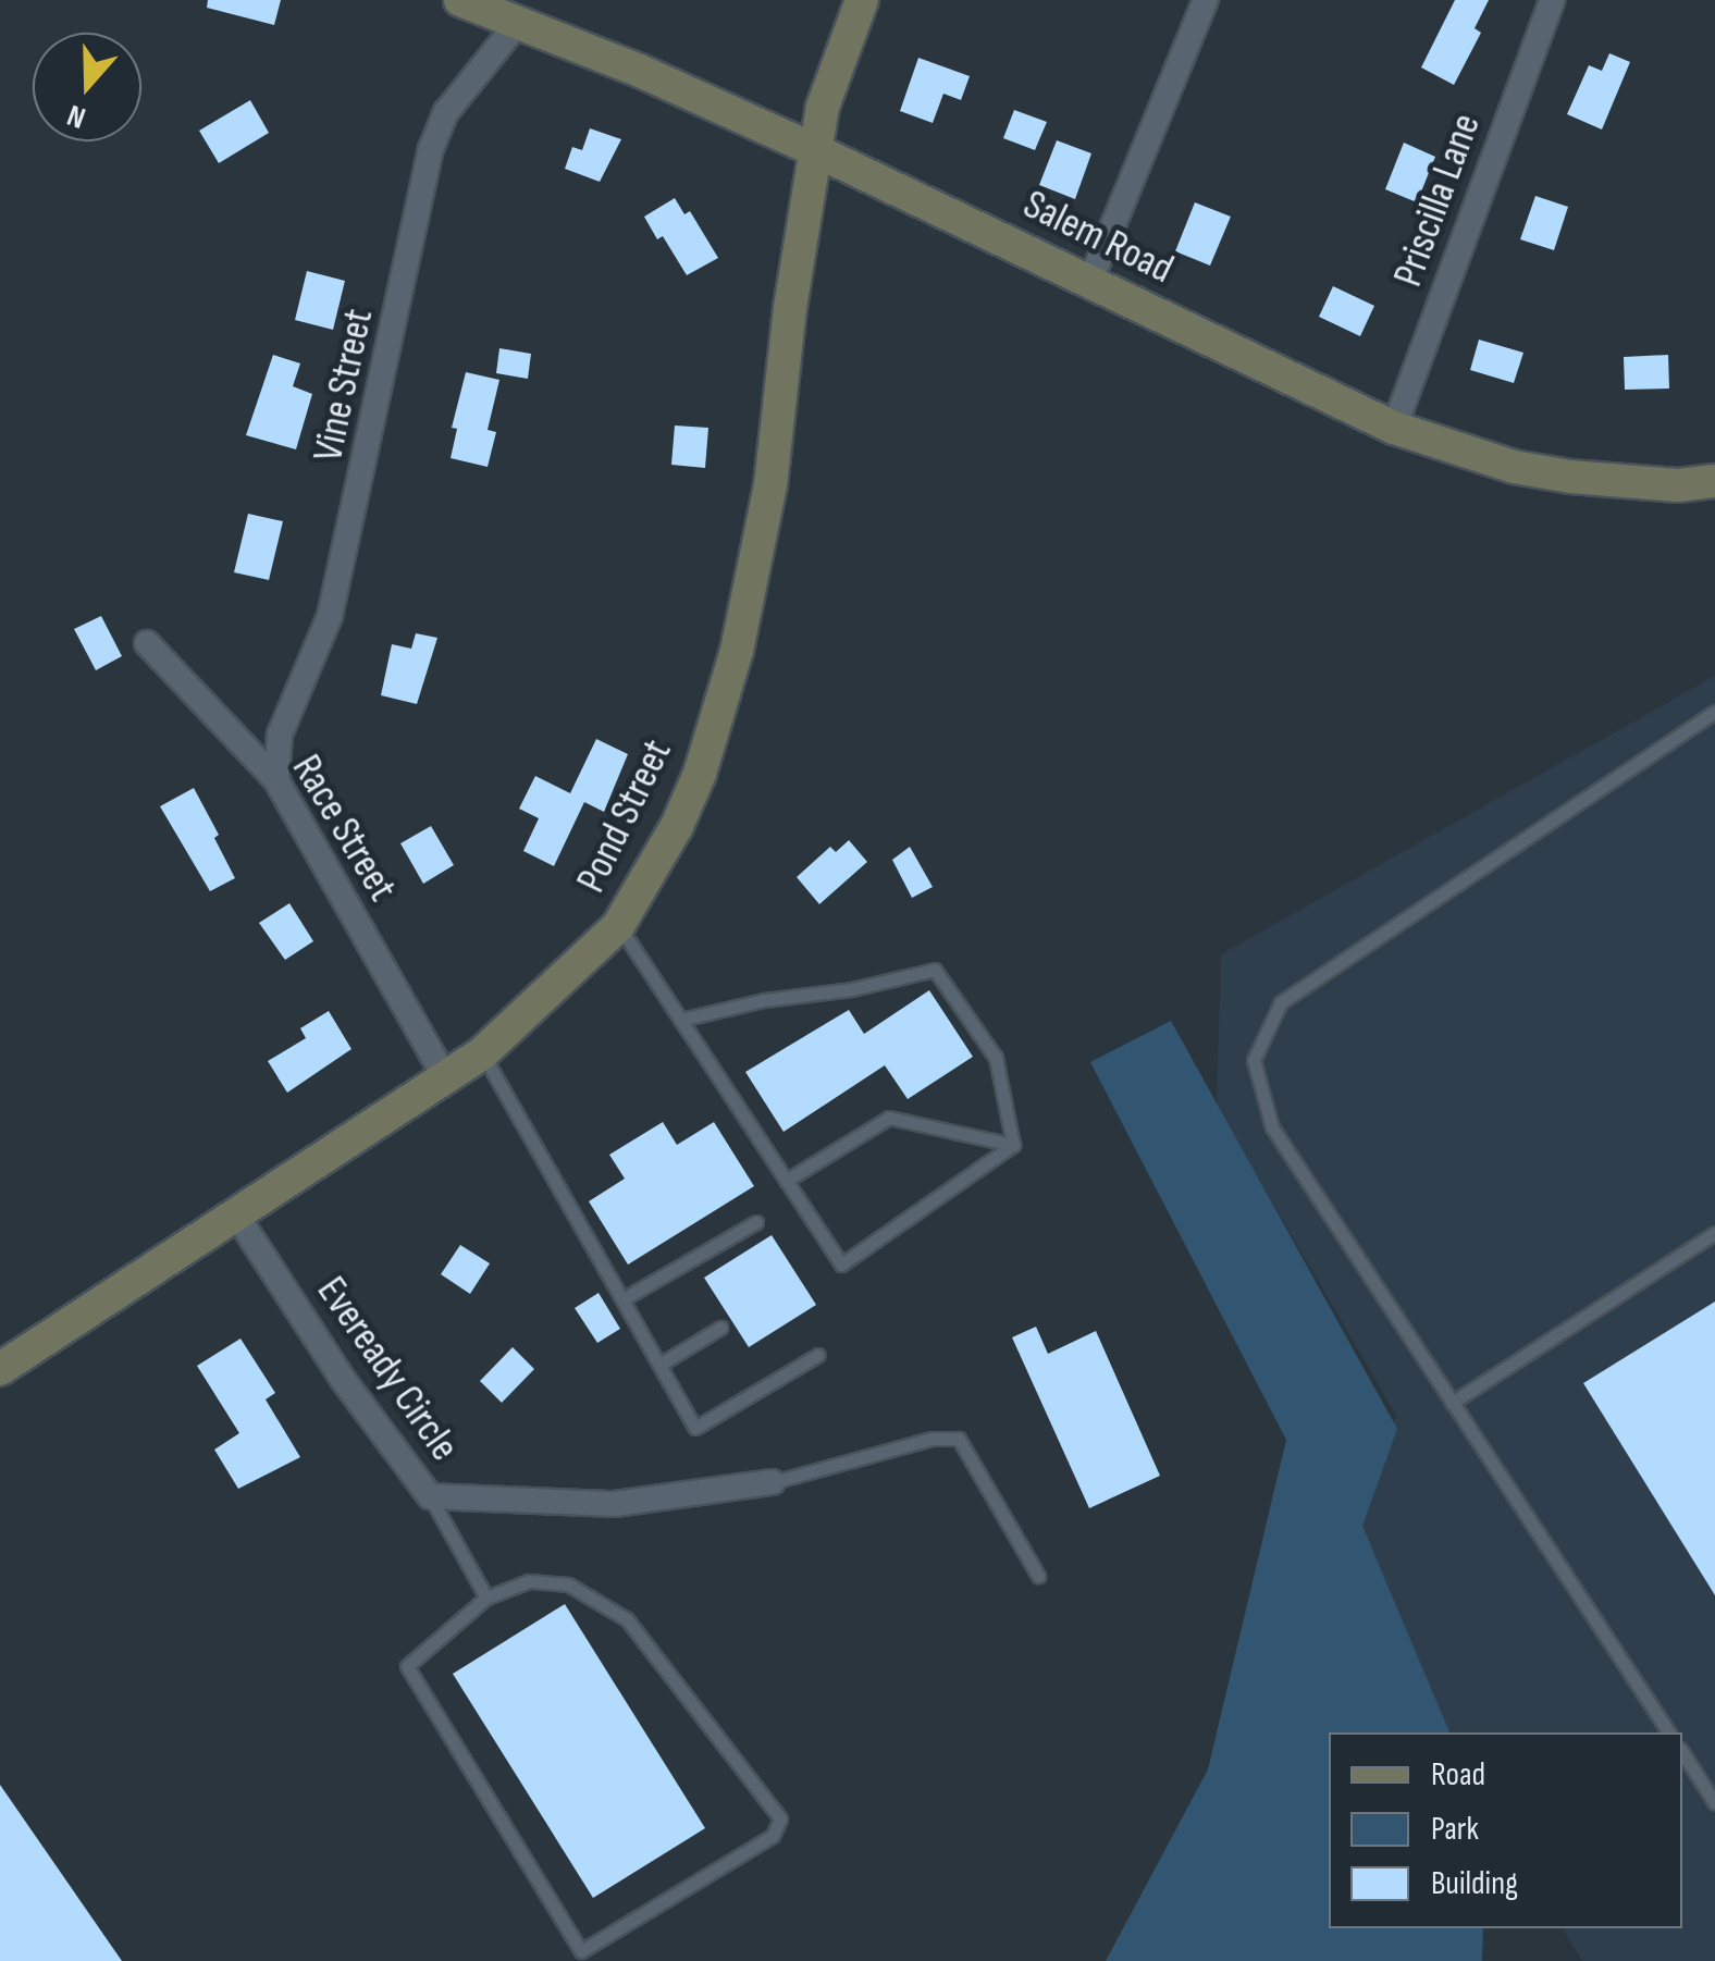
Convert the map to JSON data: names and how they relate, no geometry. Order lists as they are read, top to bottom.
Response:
{
  "streets": {
    "street": [
      "Priscilla Lane",
      "Salem Road",
      "Vine Street",
      "Pond Street",
      "Race Street",
      "Eveready Circle"
    ]
  },
  "crossings": [
    ["Priscilla Lane", "Salem Road"],
    ["Salem Road", "Vine Street"],
    ["Salem Road", "Pond Street"],
    ["Vine Street", "Race Street"],
    ["Pond Street", "Race Street"],
    ["Pond Street", "Eveready Circle"]
  ],
  "legend": ["Road", "Park", "Building"],
  "north": "bottom"
}
